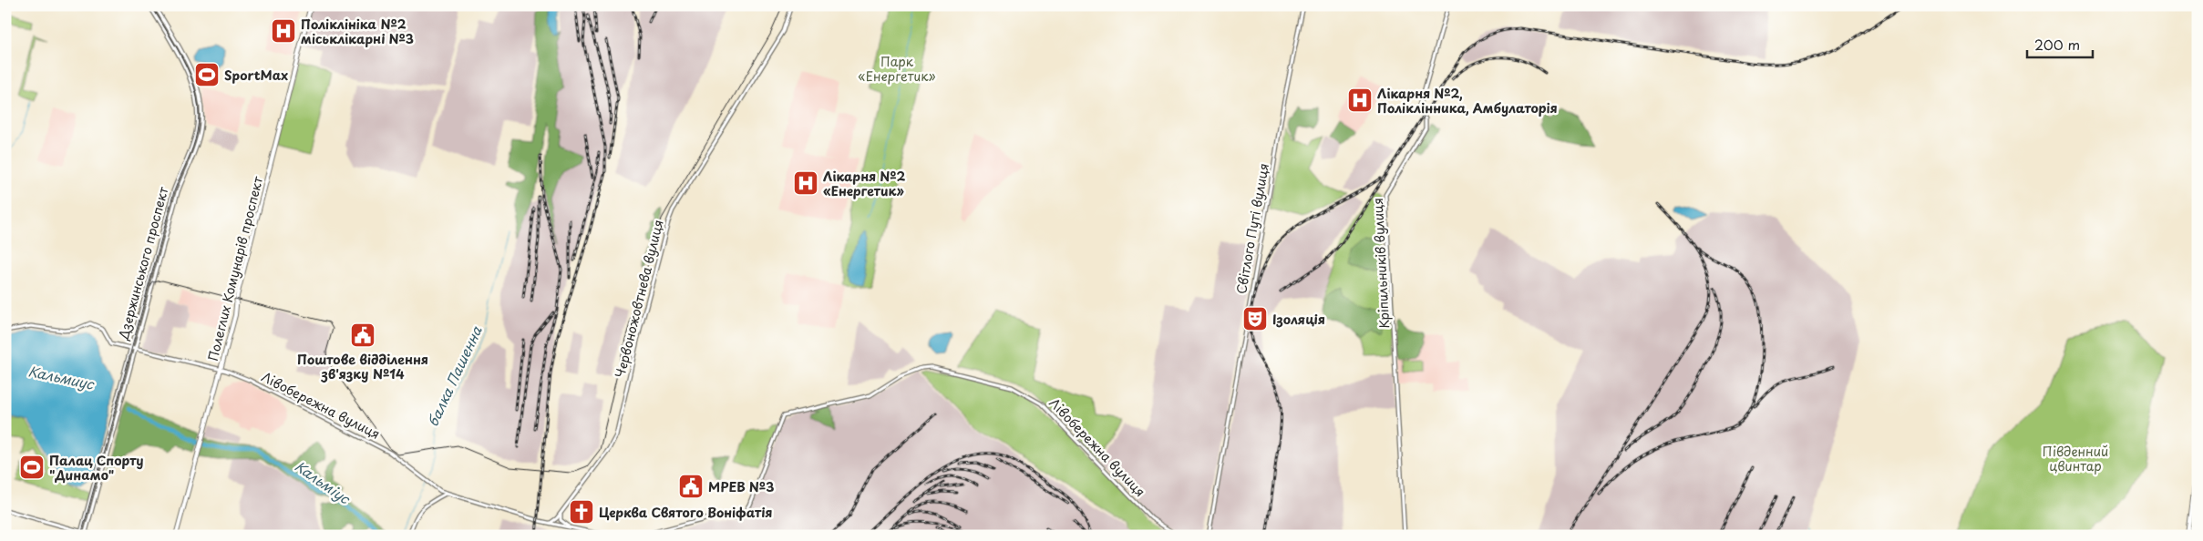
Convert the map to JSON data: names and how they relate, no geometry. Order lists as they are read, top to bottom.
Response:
{
  "streets": {
    "main road": [
      "Світлого Путі вулиця",
      "Дзержинського проспект",
      "Кріпильників вулиця",
      "Полеглих Комунарів проспект",
      "Червоножовтнева вулиця",
      "Лівобережна вулиця"
    ]
  },
  "crossings": [
    ["Дзержинського проспект", "Лівобережна вулиця"],
    ["Полеглих Комунарів проспект", "Лівобережна вулиця"],
    ["Червоножовтнева вулиця", "Лівобережна вулиця"]
  ],
  "water": ["балка Пашенна", "Кальмиус", "Кальміус"],
  "parks": ["Парк «Енергетик»", "Південний цвинтар"],
  "places": {
    "hospital": ["Поліклініка №2 міськлікарні №3", "Лікарня №2, Поліклінника, Амбулаторія", "Лікарня №2 «Енергетик»"],
    "sports": ["SportMax", "Палац Спорту \"Динамо\""],
    "theatre": ["Ізоляція"],
    "public building": ["Поштове відділення зв'язку №14", "МРЕВ №3"],
    "church": ["Церква Святого Воніфатія"]
  },
  "scale_bar": "200 m"
}
